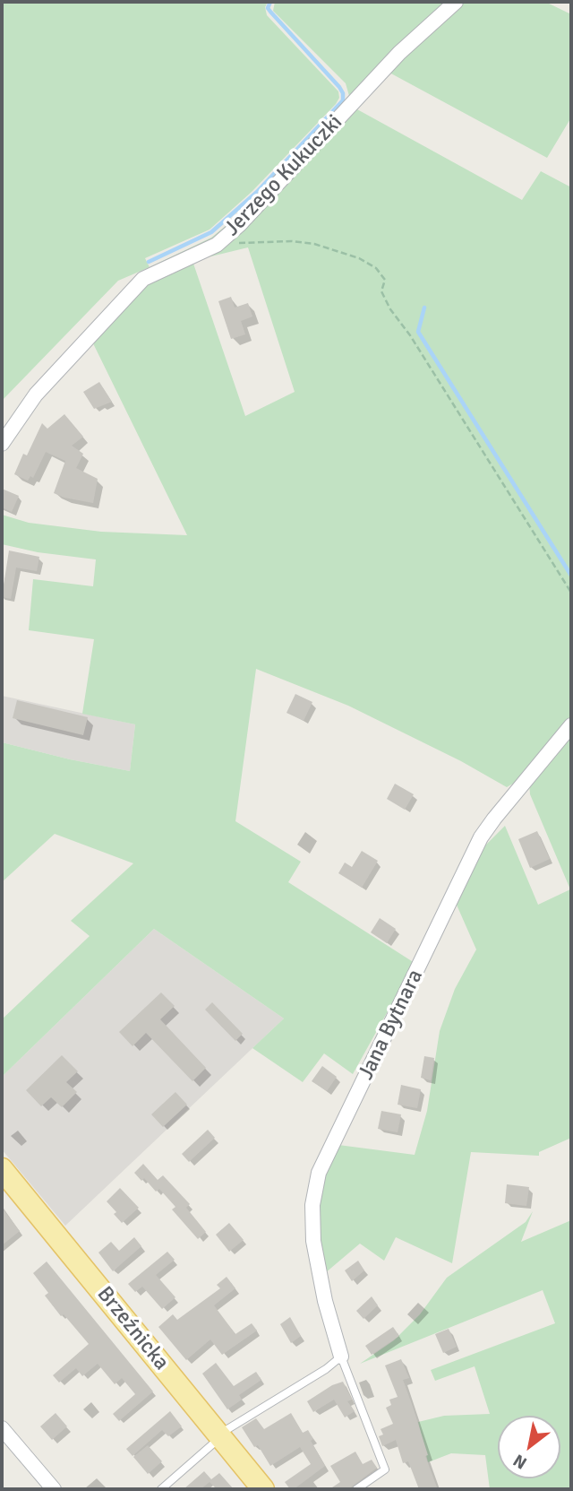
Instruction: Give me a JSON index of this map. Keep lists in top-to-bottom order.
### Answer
{
  "streets": {
    "main road": ["Brzeźnicka"],
    "street": ["Jerzego Kukuczki", "Jana Bytnara"]
  },
  "north": "bottom left"
}
